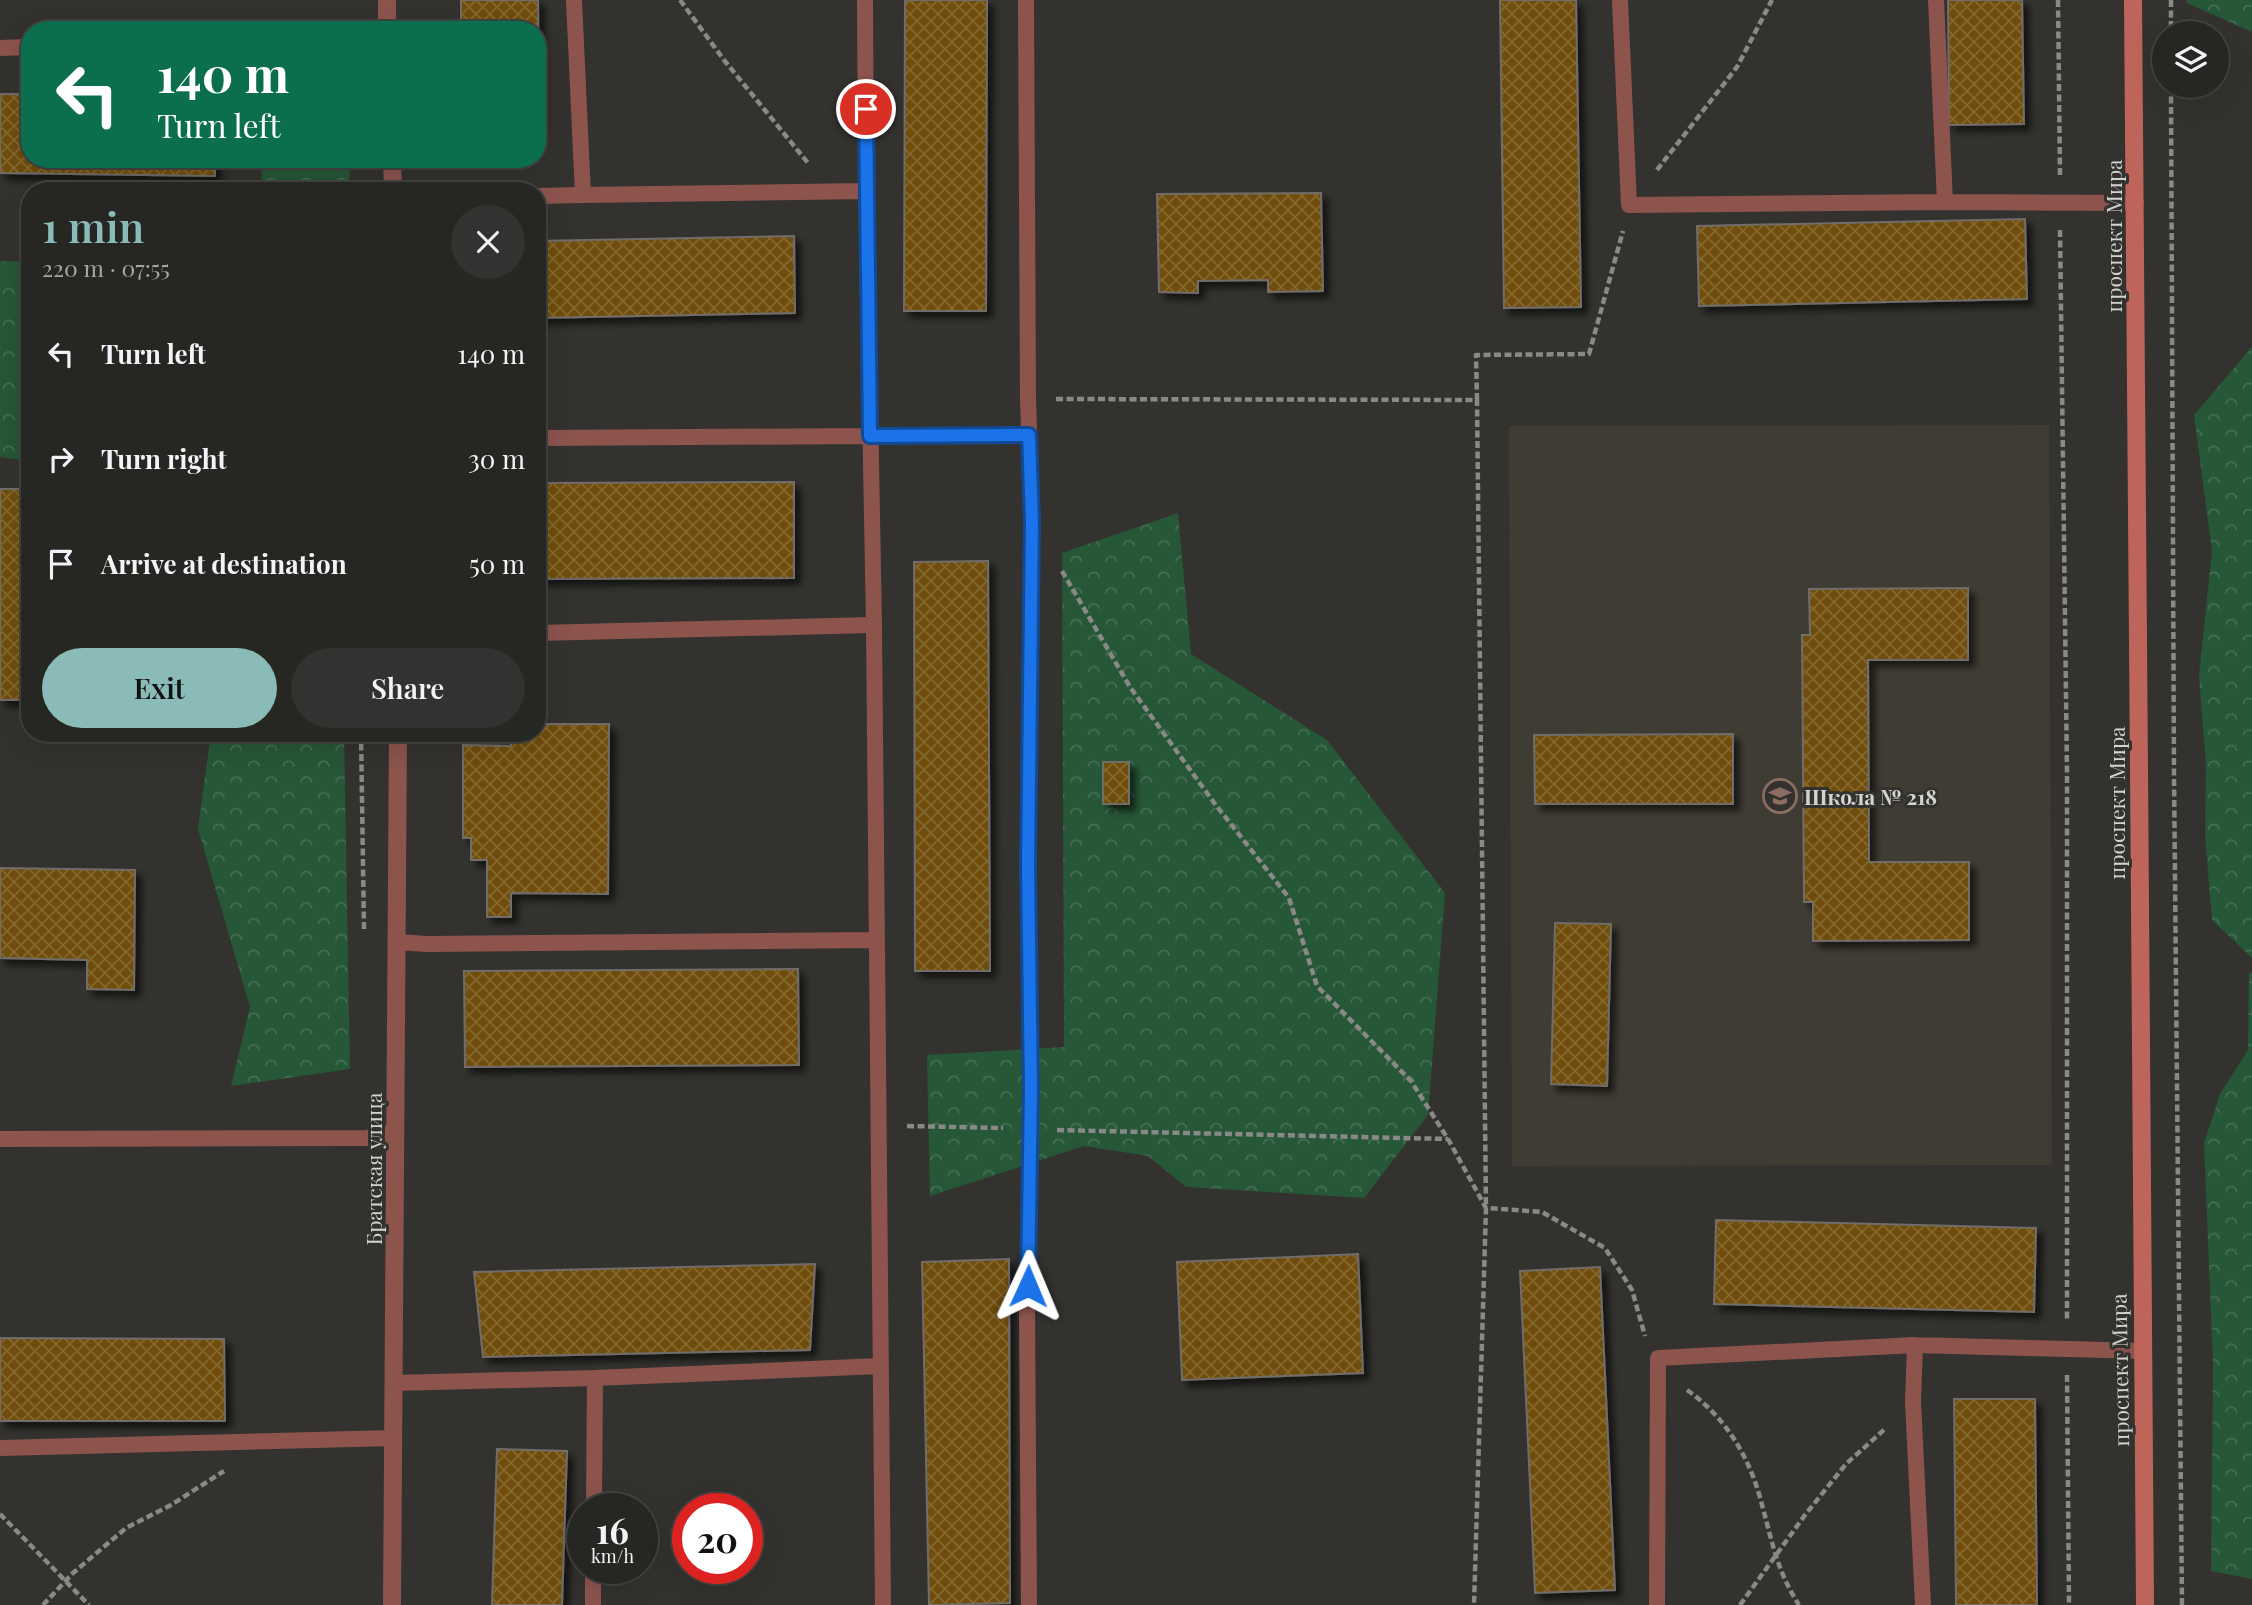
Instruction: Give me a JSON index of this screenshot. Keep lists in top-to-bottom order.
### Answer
{
  "streets": {
    "main road": ["проспект Мира"],
    "street": ["Братская улица"]
  },
  "places": {
    "school or university": ["Школа № 218"]
  },
  "page": {
    "turn": ["140 m", "Turn left"],
    "heading": ["1 min", "220 m · 07:55"],
    "list": [
      {
        "name": "Turn left",
        "value": "140 m"
      },
      {
        "name": "Turn right",
        "value": "30 m"
      },
      {
        "name": "Arrive at destination",
        "value": "50 m"
      }
    ],
    "buttons": ["Exit", "Share"],
    "speed": "16 km/h",
    "limit": "20"
  }
}
